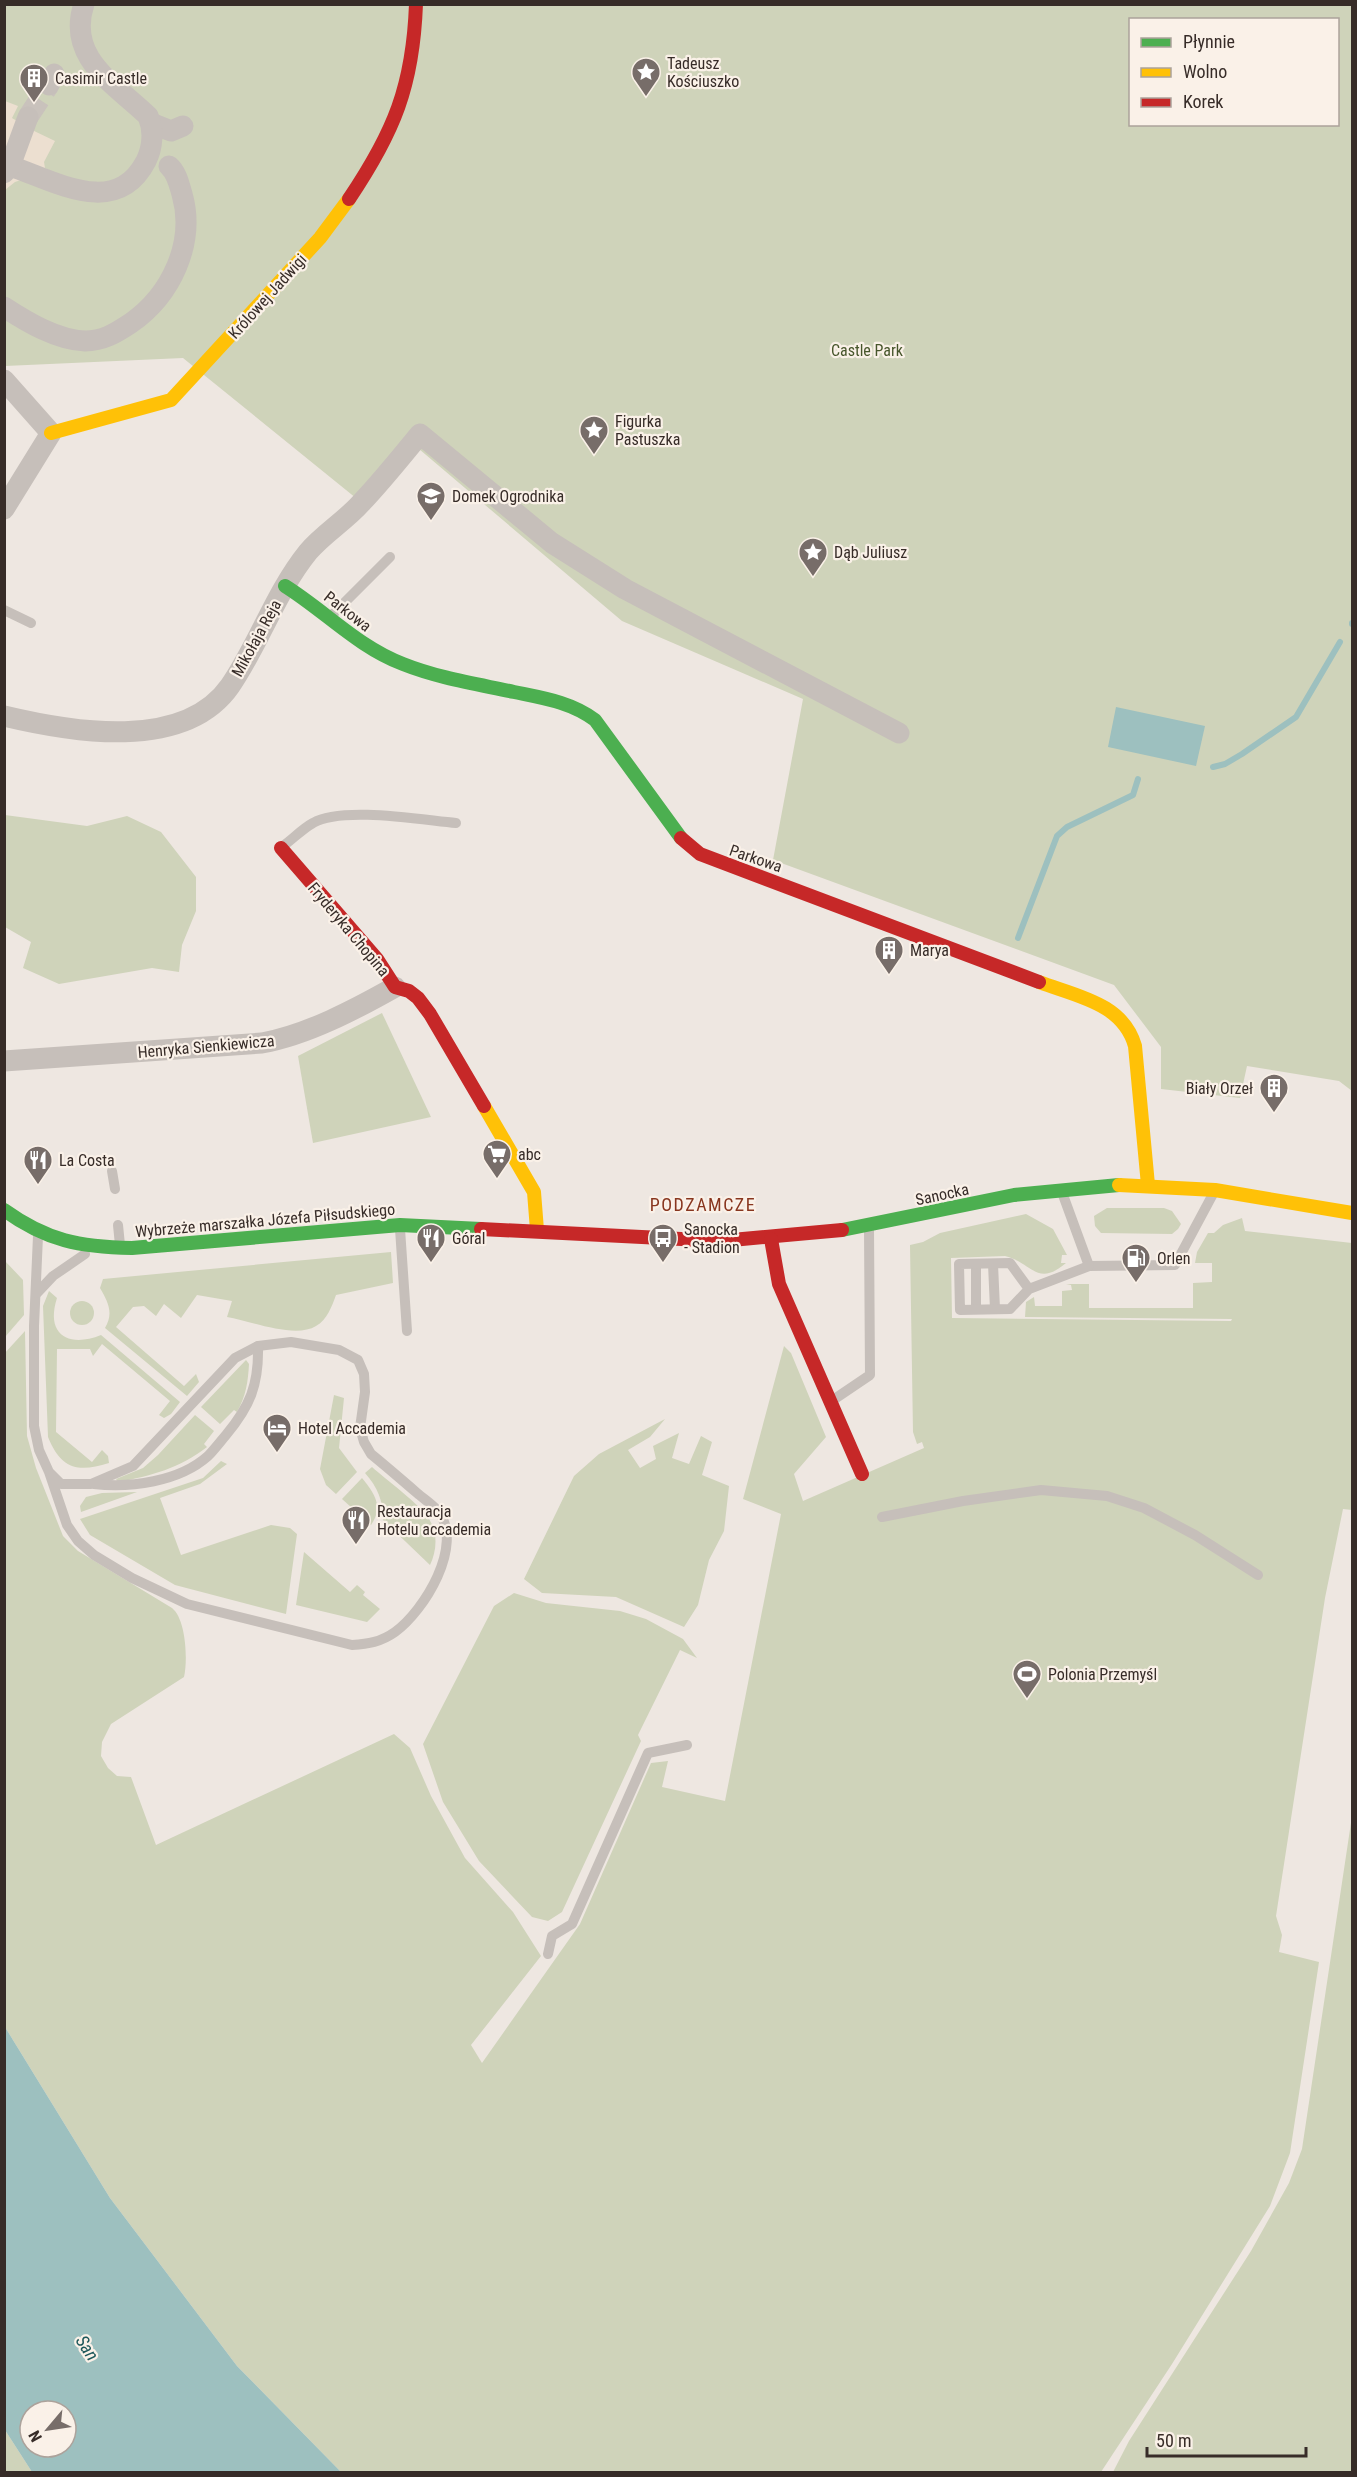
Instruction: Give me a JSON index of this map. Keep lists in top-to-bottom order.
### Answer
{
  "streets": {
    "street": [
      "Królowej Jadwigi",
      "Parkowa",
      "Mikołaja Reja",
      "Fryderyka Chopina",
      "Henryka Sienkiewicza",
      "Sanocka",
      "Wybrzeże marszałka Józefa Piłsudskiego"
    ]
  },
  "crossings": [
    ["Parkowa", "Mikołaja Reja"],
    ["Parkowa", "Sanocka"],
    ["Fryderyka Chopina", "Henryka Sienkiewicza"],
    ["Fryderyka Chopina", "Sanocka"],
    ["Fryderyka Chopina", "Wybrzeże marszałka Józefa Piłsudskiego"],
    ["Sanocka", "Wybrzeże marszałka Józefa Piłsudskiego"]
  ],
  "districts": ["PODZAMCZE"],
  "water": ["San"],
  "parks": ["Castle Park"],
  "places": {
    "place": ["Tadeusz Kościuszko", "Figurka Pastuszka", "Dąb Juliusz"],
    "building": ["Casimir Castle", "Marya", "Biały Orzeł"],
    "school or university": ["Domek Ogrodnika"],
    "supermarket": ["abc"],
    "restaurant": ["La Costa", "Góral", "Restauracja Hotelu accademia"],
    "bus stop": ["Sanocka - Stadion"],
    "fuel station": ["Orlen"],
    "hotel": ["Hotel Accademia"],
    "sports": ["Polonia Przemyśl"]
  },
  "legend": ["Płynnie", "Wolno", "Korek"],
  "scale_bar": "50 m",
  "north": "bottom left"
}
